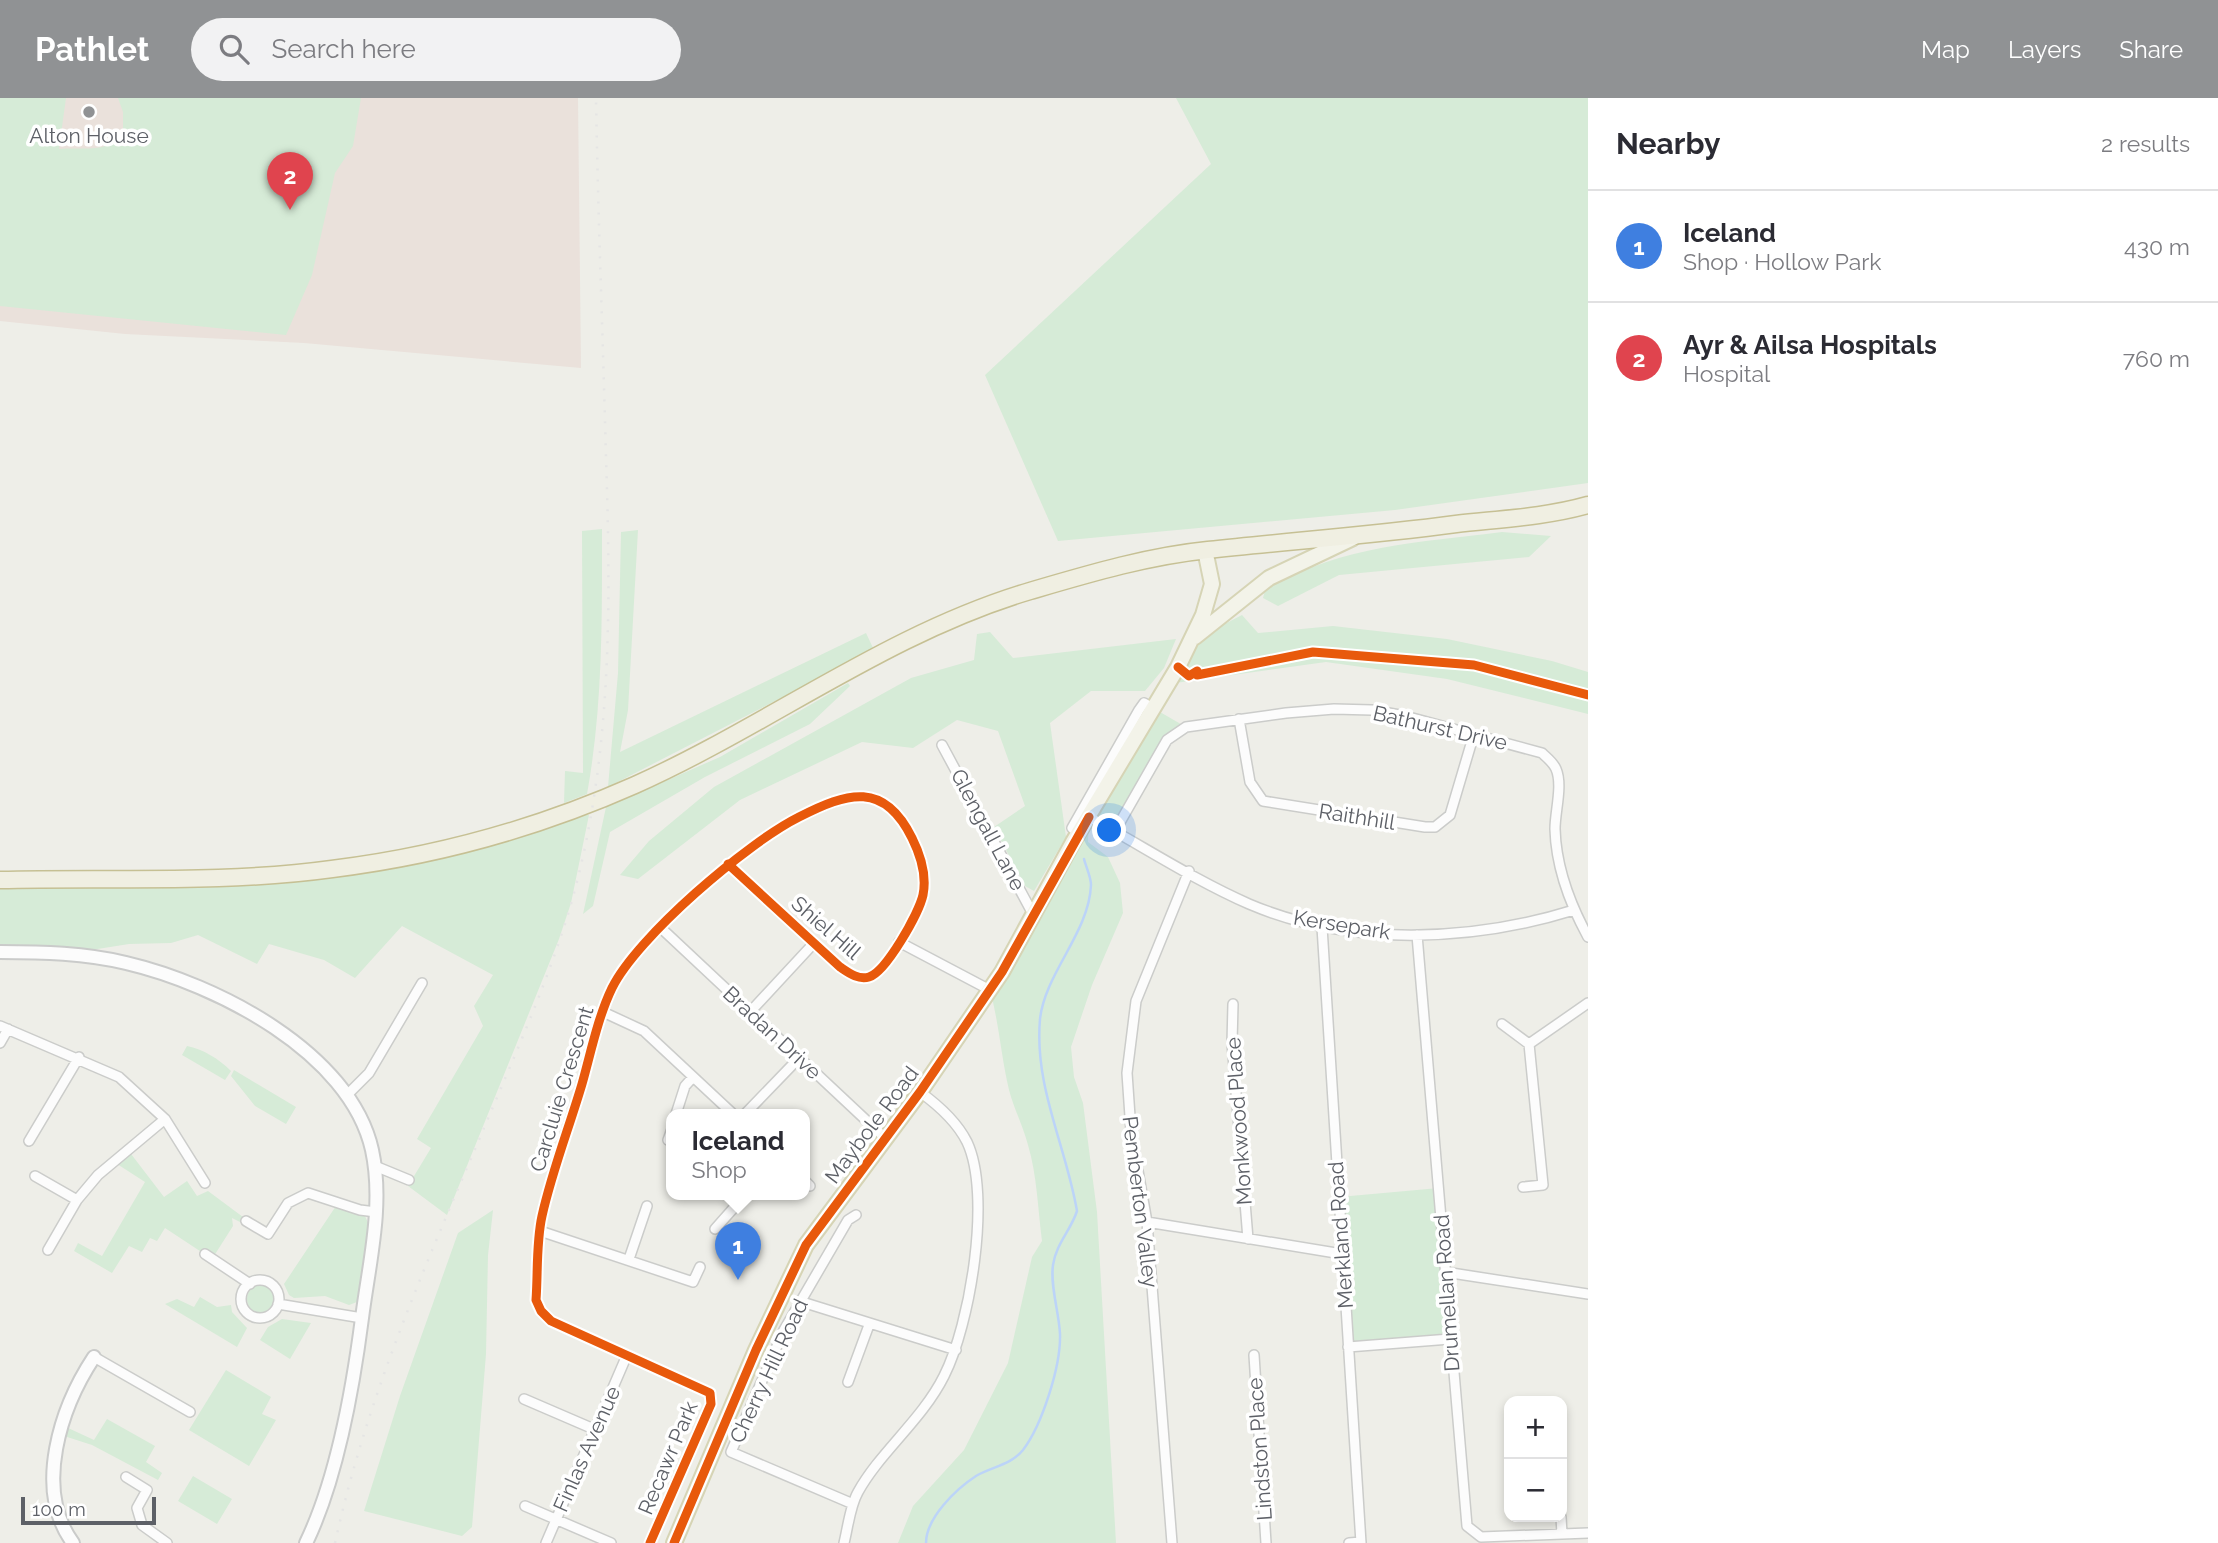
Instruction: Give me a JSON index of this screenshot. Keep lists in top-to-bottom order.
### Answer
{
  "streets": {
    "main road": ["Maybole Road"],
    "street": [
      "Bathurst Drive",
      "Raithhill",
      "Glengall Lane",
      "Kersepark",
      "Shiel Hill",
      "Bradan Drive",
      "Carcluie Crescent",
      "Monkwood Place",
      "Pemberton Valley",
      "Merkland Road",
      "Drumellan Road",
      "Cherry Hill Road",
      "Finlas Avenue",
      "Lindston Place",
      "Recawr Park"
    ]
  },
  "crossings": [
    ["Bathurst Drive", "Raithhill"],
    ["Bathurst Drive", "Kersepark"],
    ["Glengall Lane", "Maybole Road"],
    ["Kersepark", "Maybole Road"],
    ["Kersepark", "Pemberton Valley"],
    ["Kersepark", "Merkland Road"],
    ["Kersepark", "Drumellan Road"],
    ["Shiel Hill", "Carcluie Crescent"],
    ["Bradan Drive", "Carcluie Crescent"],
    ["Bradan Drive", "Maybole Road"],
    ["Carcluie Crescent", "Finlas Avenue"],
    ["Carcluie Crescent", "Recawr Park"],
    ["Finlas Avenue", "Recawr Park"]
  ],
  "places": ["Alton House"],
  "scale_bar": "100 m",
  "page": {
    "header": "Pathlet",
    "search": "Search here",
    "nav": ["Map", "Layers", "Share"],
    "heading": ["Nearby", "2 results"],
    "pins": ["2", "1"],
    "list": [
      {
        "mark": "1",
        "name": "Iceland",
        "note": "Shop · Hollow Park",
        "value": "430 m"
      },
      {
        "mark": "2",
        "name": "Ayr & Ailsa Hospitals",
        "note": "Hospital",
        "value": "760 m"
      }
    ],
    "popup": ["Iceland", "Shop"],
    "map_buttons": ["+", "−"],
    "scale": "100 m"
  }
}
